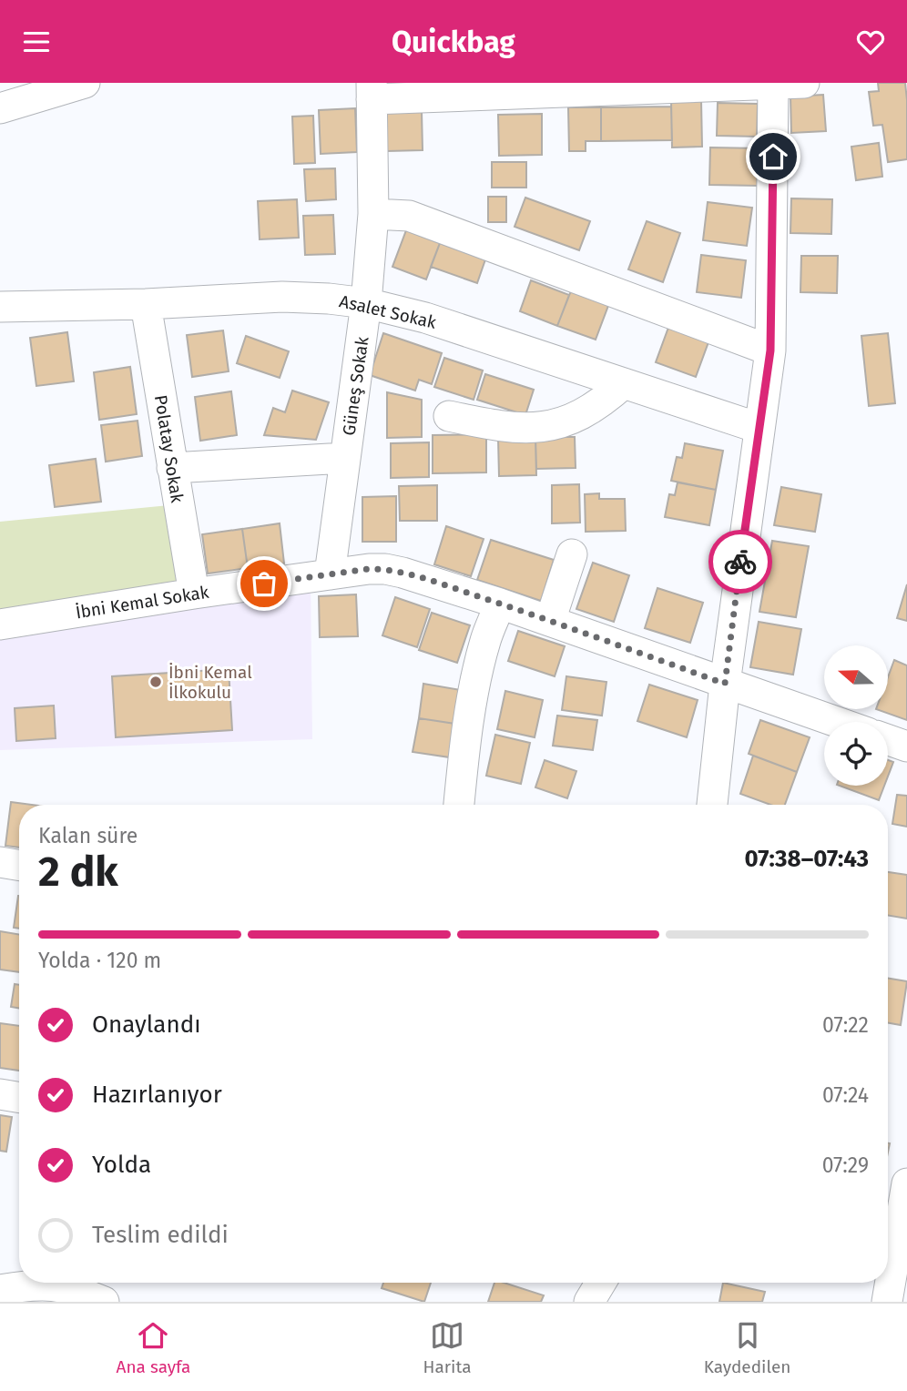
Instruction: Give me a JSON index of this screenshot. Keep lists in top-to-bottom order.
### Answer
{
  "streets": {
    "street": [
      "Asalet Sokak",
      "Güneş Sokak",
      "Polatay Sokak",
      "İbni Kemal Sokak"
    ]
  },
  "crossings": [
    ["Asalet Sokak", "Güneş Sokak"],
    ["Asalet Sokak", "Polatay Sokak"],
    ["Güneş Sokak", "İbni Kemal Sokak"],
    ["Polatay Sokak", "İbni Kemal Sokak"]
  ],
  "places": ["İbni Kemal İlkokulu"],
  "north": "left",
  "page": {
    "header": "Quickbag",
    "heading": ["2 dk", "Kalan süre", "07:38–07:43"],
    "bar": "Yolda · 120 m",
    "list": [
      ["Onaylandı", "07:22"],
      ["Hazırlanıyor", "07:24"],
      ["Yolda", "07:29"],
      "Teslim edildi"
    ],
    "tabs": ["Ana sayfa", "Harita", "Kaydedilen"]
  }
}
